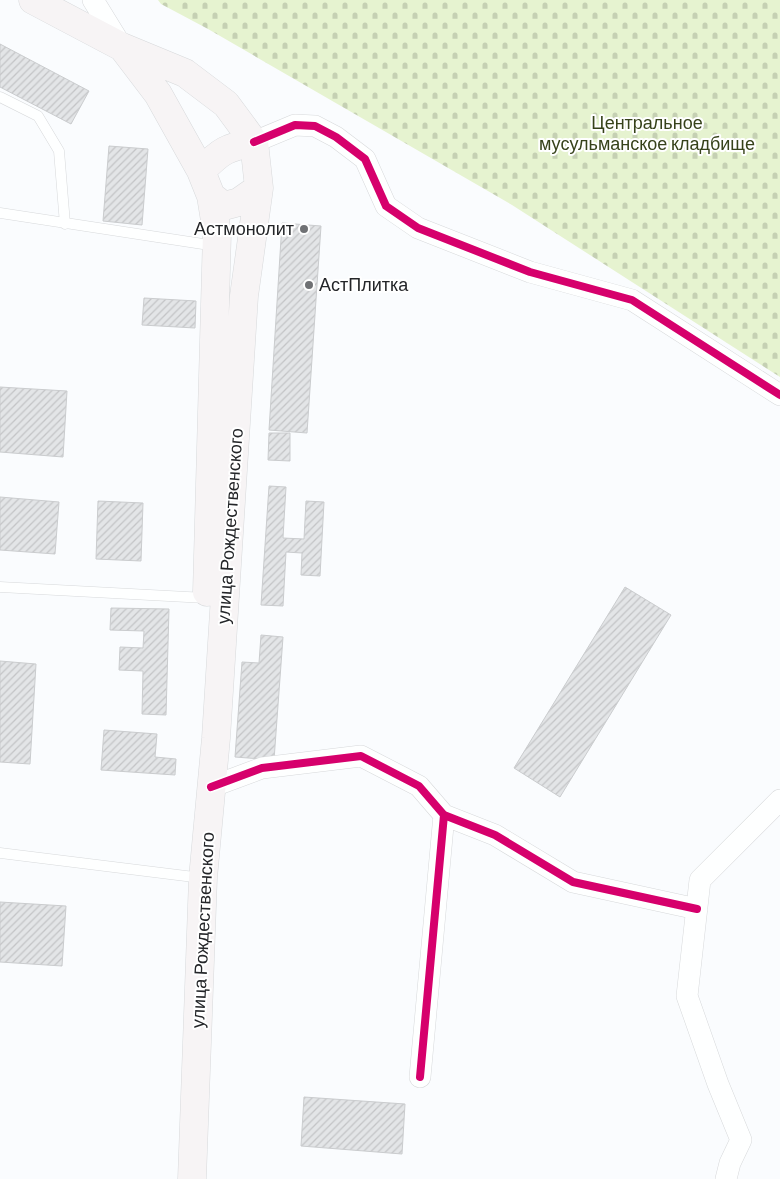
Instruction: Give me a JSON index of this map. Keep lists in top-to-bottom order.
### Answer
{
  "streets": {
    "main road": ["улица Рождественского"]
  },
  "parks": ["Центральное мусульманское кладбище"],
  "places": ["Астмонолит", "АстПлитка"]
}
